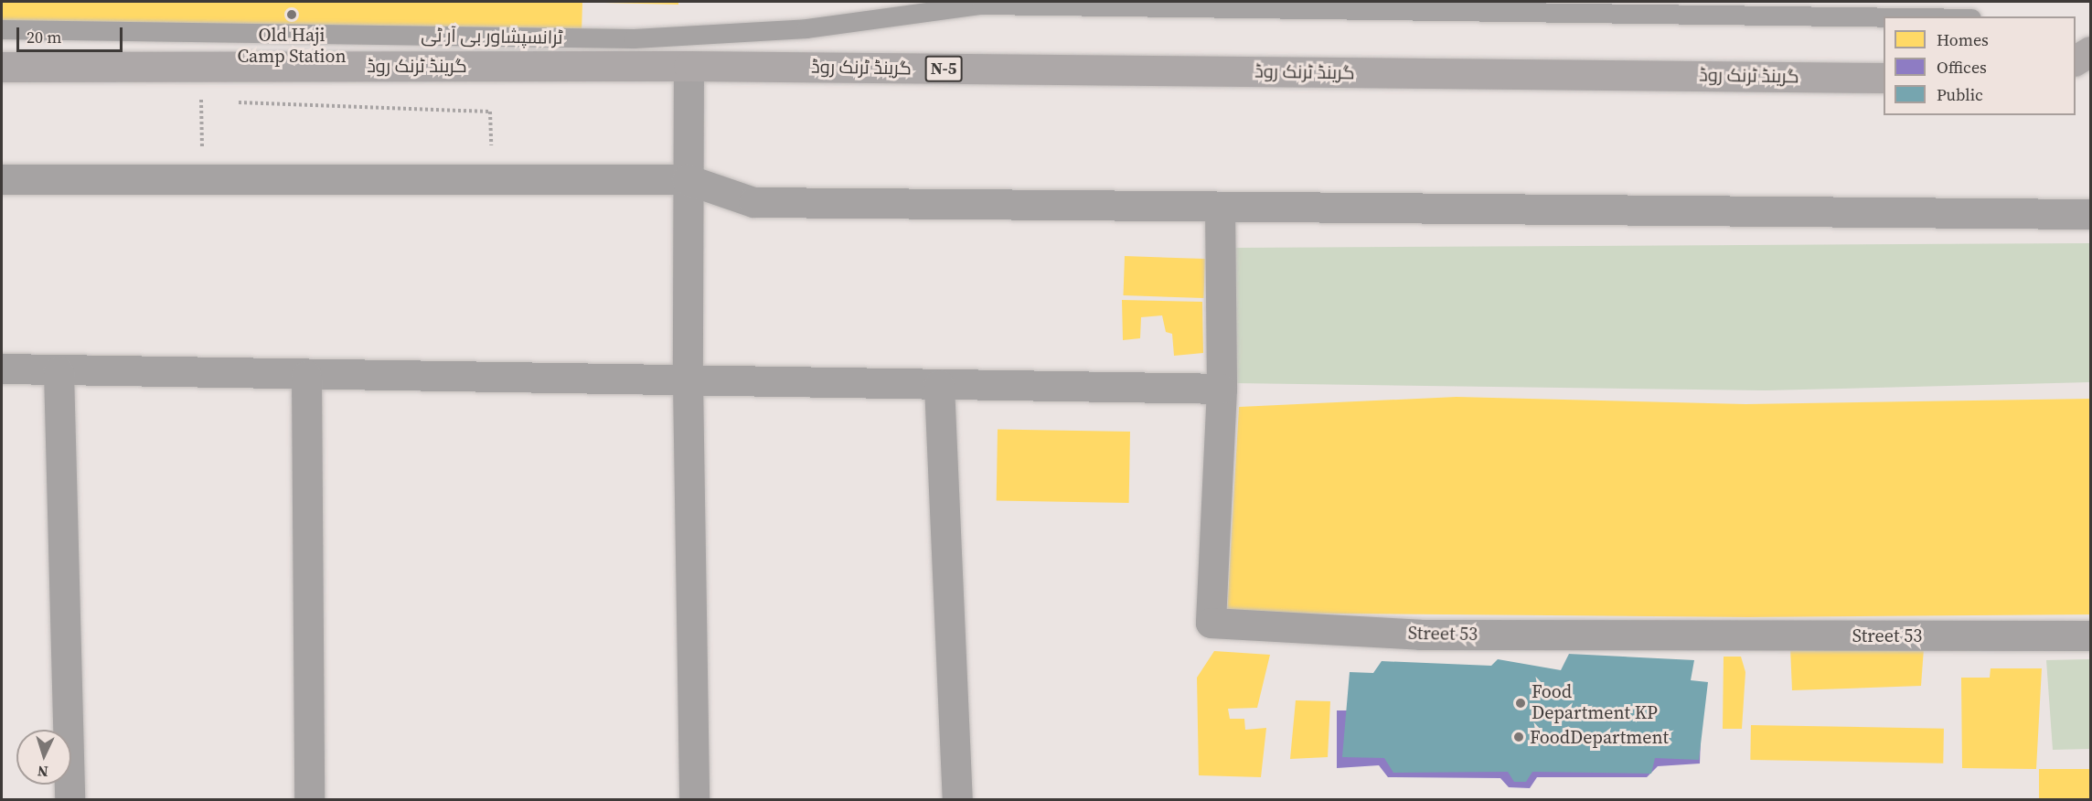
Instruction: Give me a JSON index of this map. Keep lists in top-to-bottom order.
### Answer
{
  "streets": {
    "highway": ["گرینڈ ٹرنک روڈ", "N-5"],
    "street": ["Street 53"],
    "lane": ["ٹرانسپشاور بی آر ٹی"]
  },
  "places": ["Old Haji Camp Station", "Food Department KP", "FoodDepartment"],
  "legend": ["Homes", "Offices", "Public"],
  "scale_bar": "20 m",
  "north": "bottom"
}
